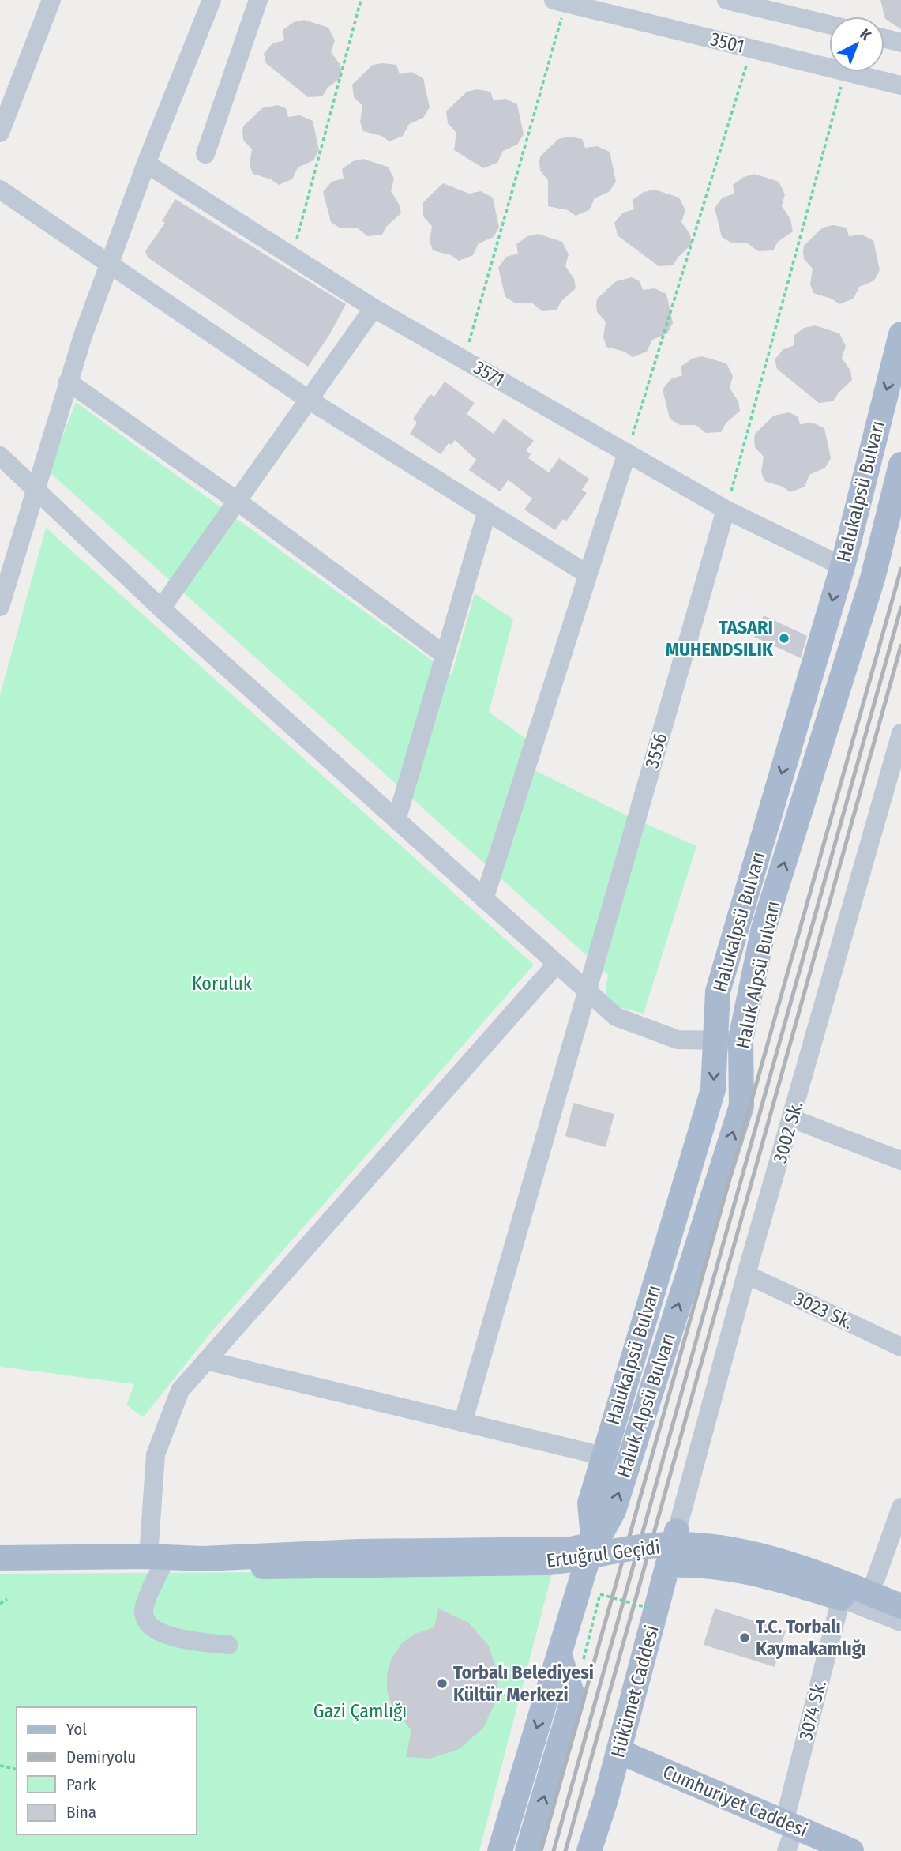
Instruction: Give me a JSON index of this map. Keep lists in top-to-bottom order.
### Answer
{
  "streets": {
    "main road": [
      "Halukalpsü Bulvarı",
      "Haluk Alpsü Bulvarı",
      "Ertuğrul Geçidi",
      "Hükümet Caddesi",
      "Cumhuriyet Caddesi"
    ],
    "street": [
      "3501",
      "3571",
      "3556",
      "3002 Sk.",
      "3023 Sk.",
      "3074 Sk."
    ]
  },
  "crossings": [
    ["3571", "Halukalpsü Bulvarı"],
    ["3571", "3556"],
    ["Halukalpsü Bulvarı", "Haluk Alpsü Bulvarı"],
    ["3002 Sk.", "3023 Sk."],
    ["3002 Sk.", "Hükümet Caddesi"],
    ["Hükümet Caddesi", "Cumhuriyet Caddesi"],
    ["3074 Sk.", "Cumhuriyet Caddesi"]
  ],
  "one_way": ["Halukalpsü Bulvarı", "Haluk Alpsü Bulvarı"],
  "parks": ["Koruluk", "Gazi Çamlığı"],
  "places": ["TASARI MUHENDSILIK", "T.C. Torbalı Kaymakamlığı", "Torbalı Belediyesi Kültür Merkezi"],
  "legend": [
    "Yol",
    "Demiryolu",
    "Park",
    "Bina"
  ],
  "north": "top right"
}
